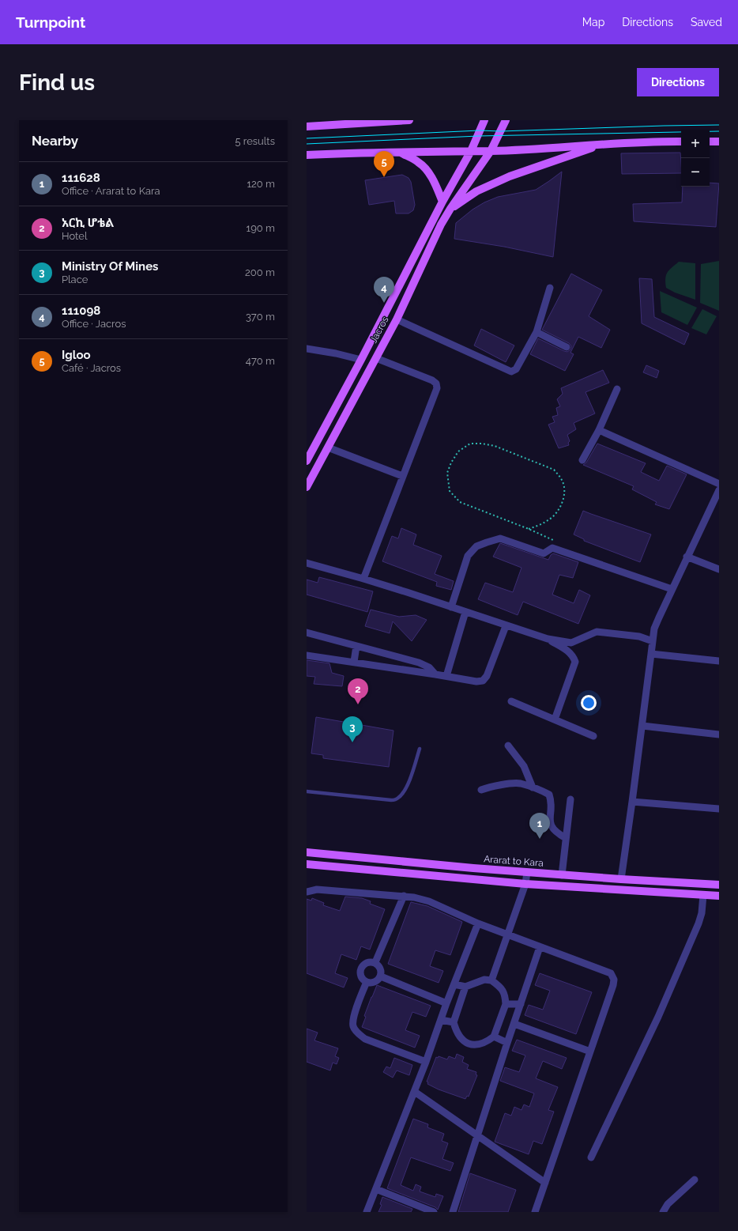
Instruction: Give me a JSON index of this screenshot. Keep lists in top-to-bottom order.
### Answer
{
  "streets": {
    "main road": ["Jacros", "Ararat to Kara"]
  },
  "page": {
    "header": "Turnpoint",
    "nav": ["Map", "Directions", "Saved"],
    "buttons": "Directions",
    "title": "Find us",
    "heading": ["Nearby", "5 results"],
    "map_buttons": ["+", "−"],
    "pins": [
      "5",
      "4",
      "2",
      "3",
      "1"
    ],
    "list": [
      {
        "mark": "1",
        "name": "111628",
        "note": "Office · Ararat to Kara",
        "value": "120 m"
      },
      {
        "mark": "2",
        "name": "አርኪ ሆቴል",
        "note": "Hotel",
        "value": "190 m"
      },
      {
        "mark": "3",
        "name": "Ministry Of Mines",
        "note": "Place",
        "value": "200 m"
      },
      {
        "mark": "4",
        "name": "111098",
        "note": "Office · Jacros",
        "value": "370 m"
      },
      {
        "mark": "5",
        "name": "Igloo",
        "note": "Café · Jacros",
        "value": "470 m"
      }
    ]
  }
}
